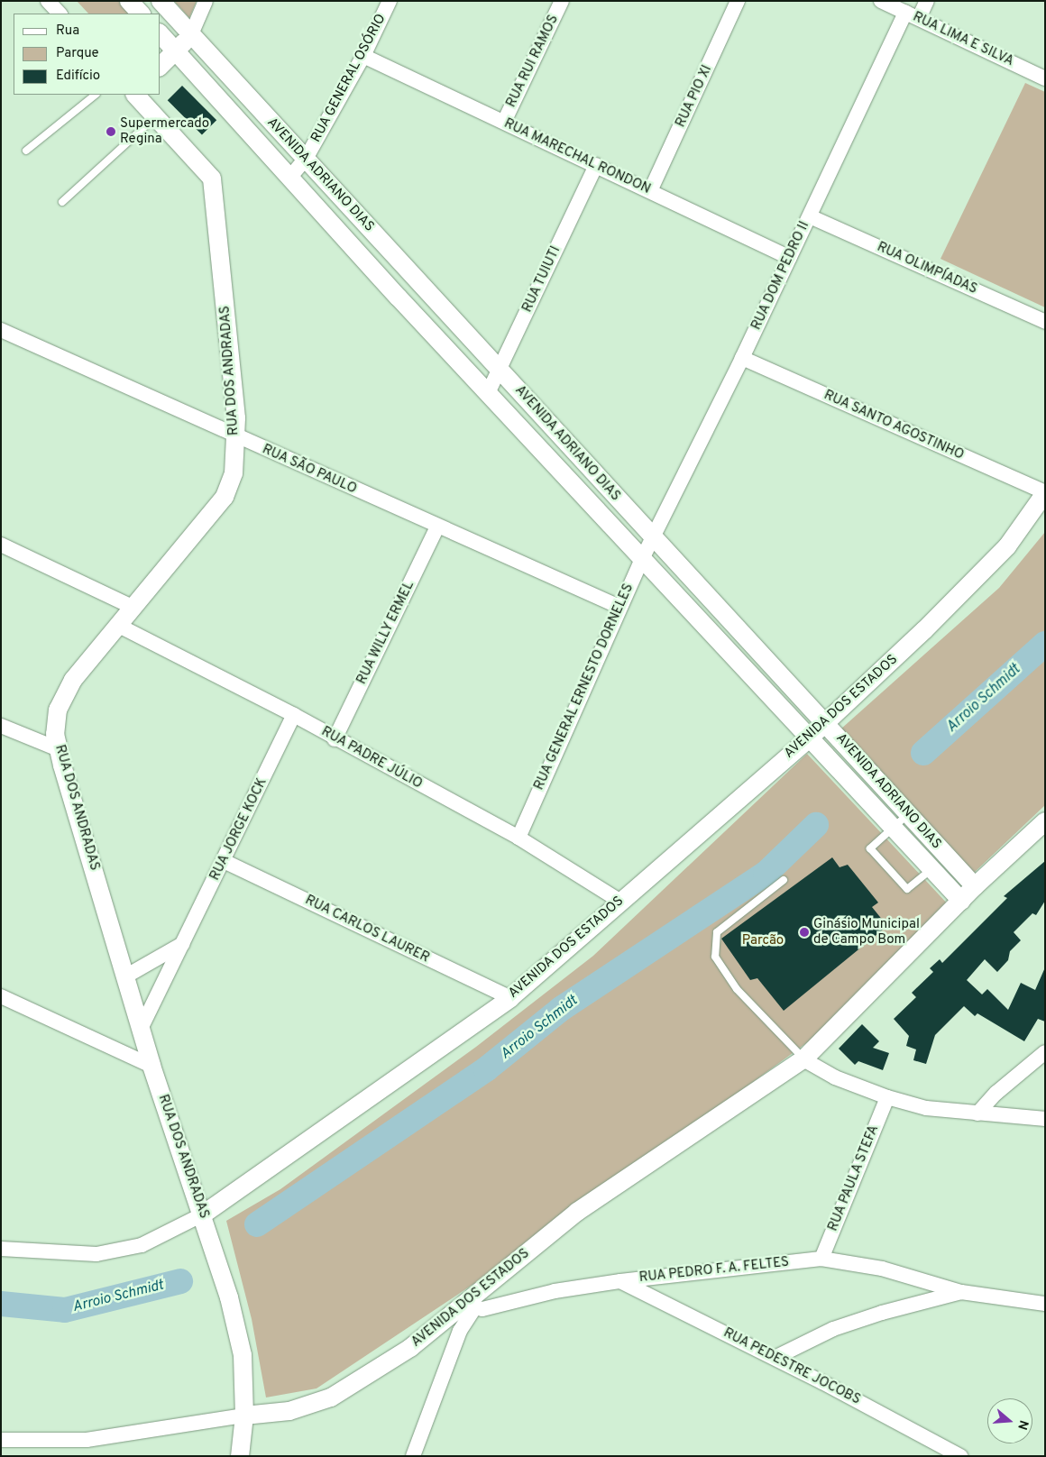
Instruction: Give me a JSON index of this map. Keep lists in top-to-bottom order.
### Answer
{
  "streets": {
    "street": [
      "RUA LIMA E SILVA",
      "RUA RUI RAMOS",
      "RUA GENERAL OSÓRIO",
      "RUA PIO XI",
      "RUA MARECHAL RONDON",
      "AVENIDA ADRIANO DIAS",
      "RUA OLIMPÍADAS",
      "RUA DOM PEDRO II",
      "RUA TUIUTI",
      "RUA DOS ANDRADAS",
      "RUA SANTO AGOSTINHO",
      "RUA SÃO PAULO",
      "RUA WILLY ERMEL",
      "RUA GENERAL ERNESTO DORNELES",
      "AVENIDA DOS ESTADOS",
      "RUA PADRE JÚLIO",
      "RUA JORGE KOCK",
      "RUA CARLOS LAURER",
      "RUA PAULA STEFA",
      "RUA PEDRO F. A. FELTES",
      "RUA PEDESTRE JOCOBS"
    ]
  },
  "crossings": [
    ["RUA LIMA E SILVA", "RUA DOM PEDRO II"],
    ["RUA RUI RAMOS", "RUA MARECHAL RONDON"],
    ["RUA GENERAL OSÓRIO", "RUA MARECHAL RONDON"],
    ["RUA GENERAL OSÓRIO", "AVENIDA ADRIANO DIAS"],
    ["RUA PIO XI", "RUA MARECHAL RONDON"],
    ["RUA MARECHAL RONDON", "RUA DOM PEDRO II"],
    ["RUA MARECHAL RONDON", "RUA TUIUTI"],
    ["AVENIDA ADRIANO DIAS", "RUA DOM PEDRO II"],
    ["AVENIDA ADRIANO DIAS", "RUA TUIUTI"],
    ["AVENIDA ADRIANO DIAS", "RUA GENERAL ERNESTO DORNELES"],
    ["AVENIDA ADRIANO DIAS", "AVENIDA DOS ESTADOS"],
    ["RUA OLIMPÍADAS", "RUA DOM PEDRO II"],
    ["RUA DOM PEDRO II", "RUA SANTO AGOSTINHO"],
    ["RUA DOM PEDRO II", "RUA GENERAL ERNESTO DORNELES"],
    ["RUA DOS ANDRADAS", "RUA SÃO PAULO"],
    ["RUA DOS ANDRADAS", "AVENIDA DOS ESTADOS"],
    ["RUA DOS ANDRADAS", "RUA PADRE JÚLIO"],
    ["RUA DOS ANDRADAS", "RUA JORGE KOCK"],
    ["RUA SANTO AGOSTINHO", "AVENIDA DOS ESTADOS"],
    ["RUA SÃO PAULO", "RUA WILLY ERMEL"],
    ["RUA SÃO PAULO", "RUA GENERAL ERNESTO DORNELES"],
    ["RUA WILLY ERMEL", "RUA PADRE JÚLIO"],
    ["RUA GENERAL ERNESTO DORNELES", "RUA PADRE JÚLIO"],
    ["AVENIDA DOS ESTADOS", "RUA PADRE JÚLIO"],
    ["AVENIDA DOS ESTADOS", "RUA CARLOS LAURER"],
    ["AVENIDA DOS ESTADOS", "RUA PEDRO F. A. FELTES"],
    ["RUA PADRE JÚLIO", "RUA JORGE KOCK"],
    ["RUA JORGE KOCK", "RUA CARLOS LAURER"],
    ["RUA PAULA STEFA", "RUA PEDRO F. A. FELTES"],
    ["RUA PEDRO F. A. FELTES", "RUA PEDESTRE JOCOBS"]
  ],
  "water": ["Arroio Schmidt"],
  "parks": ["Parcão"],
  "places": ["Supermercado Regina", "Ginásio Municipal de Campo Bom"],
  "legend": ["Rua", "Parque", "Edifício"],
  "north": "right"
}
